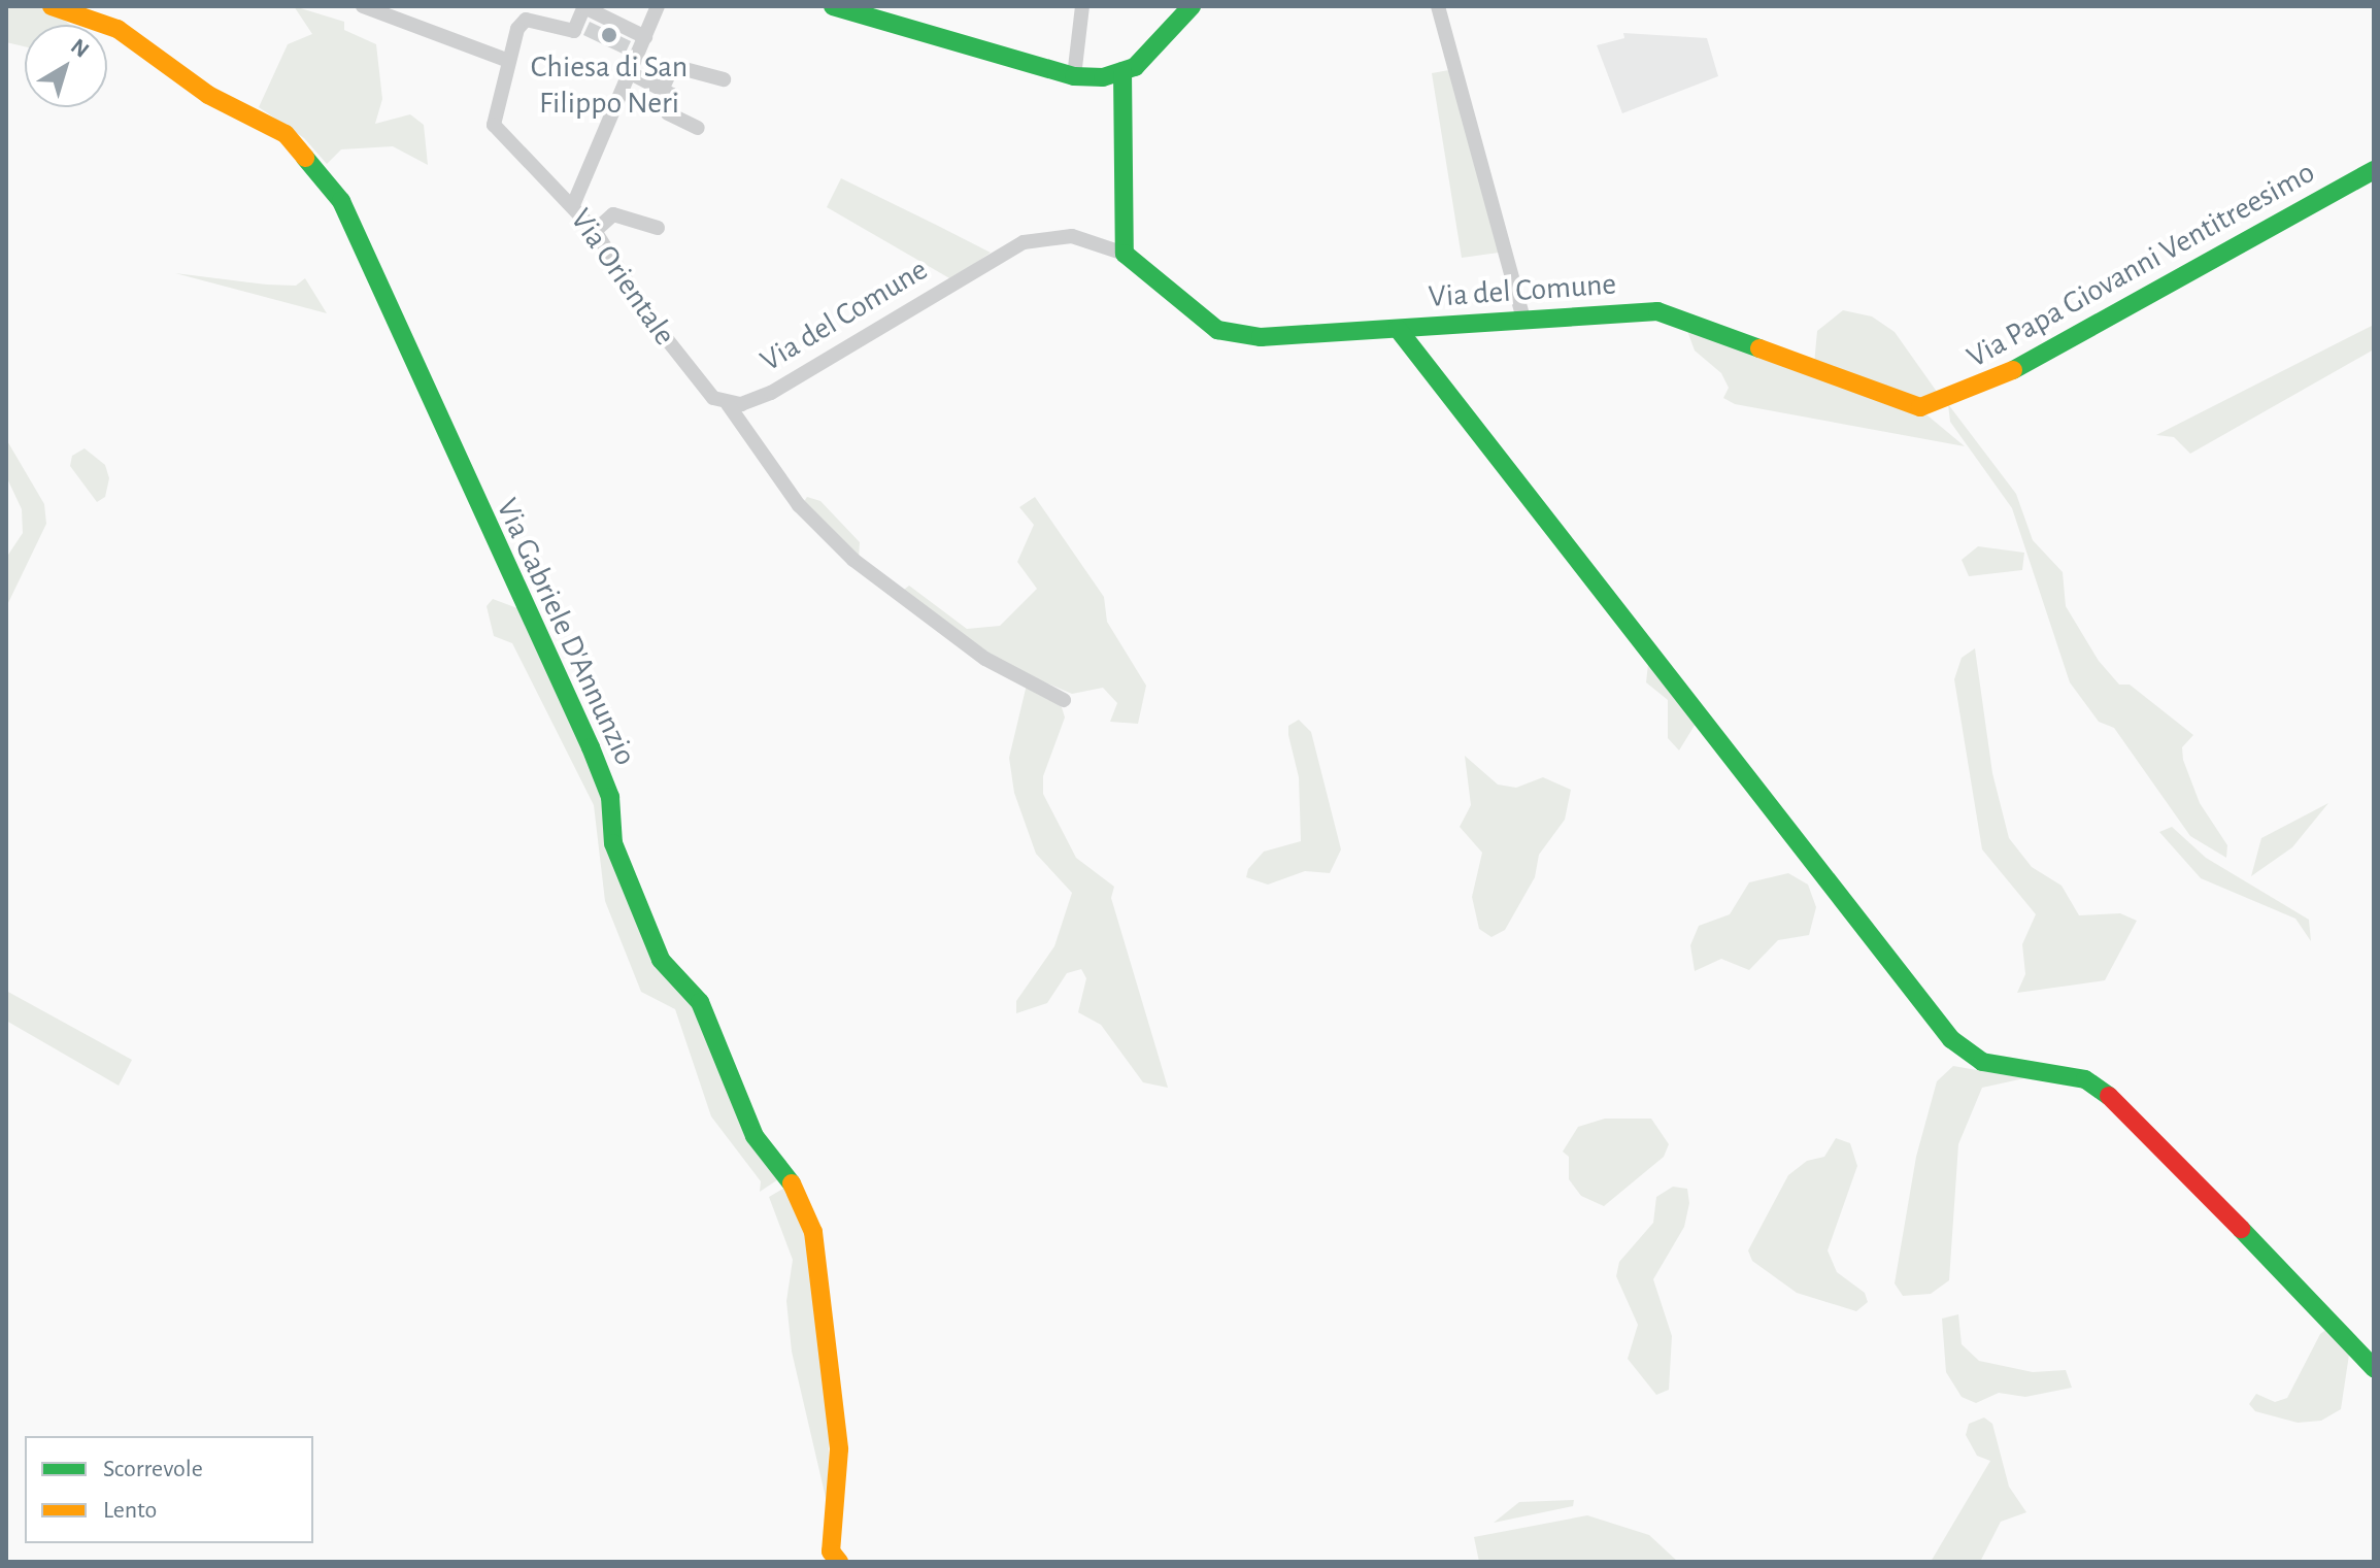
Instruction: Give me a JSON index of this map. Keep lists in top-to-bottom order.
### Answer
{
  "streets": {
    "street": [
      "Via Papa Giovanni Ventitreesimo",
      "Via Orientale",
      "Via del Comune",
      "Via Gabriele D'Annunzio"
    ]
  },
  "crossings": [
    ["Via Papa Giovanni Ventitreesimo", "Via del Comune"],
    ["Via Orientale", "Via del Comune"]
  ],
  "places": ["Chiesa di San Filippo Neri"],
  "legend": ["Scorrevole", "Lento"],
  "north": "top right"
}
